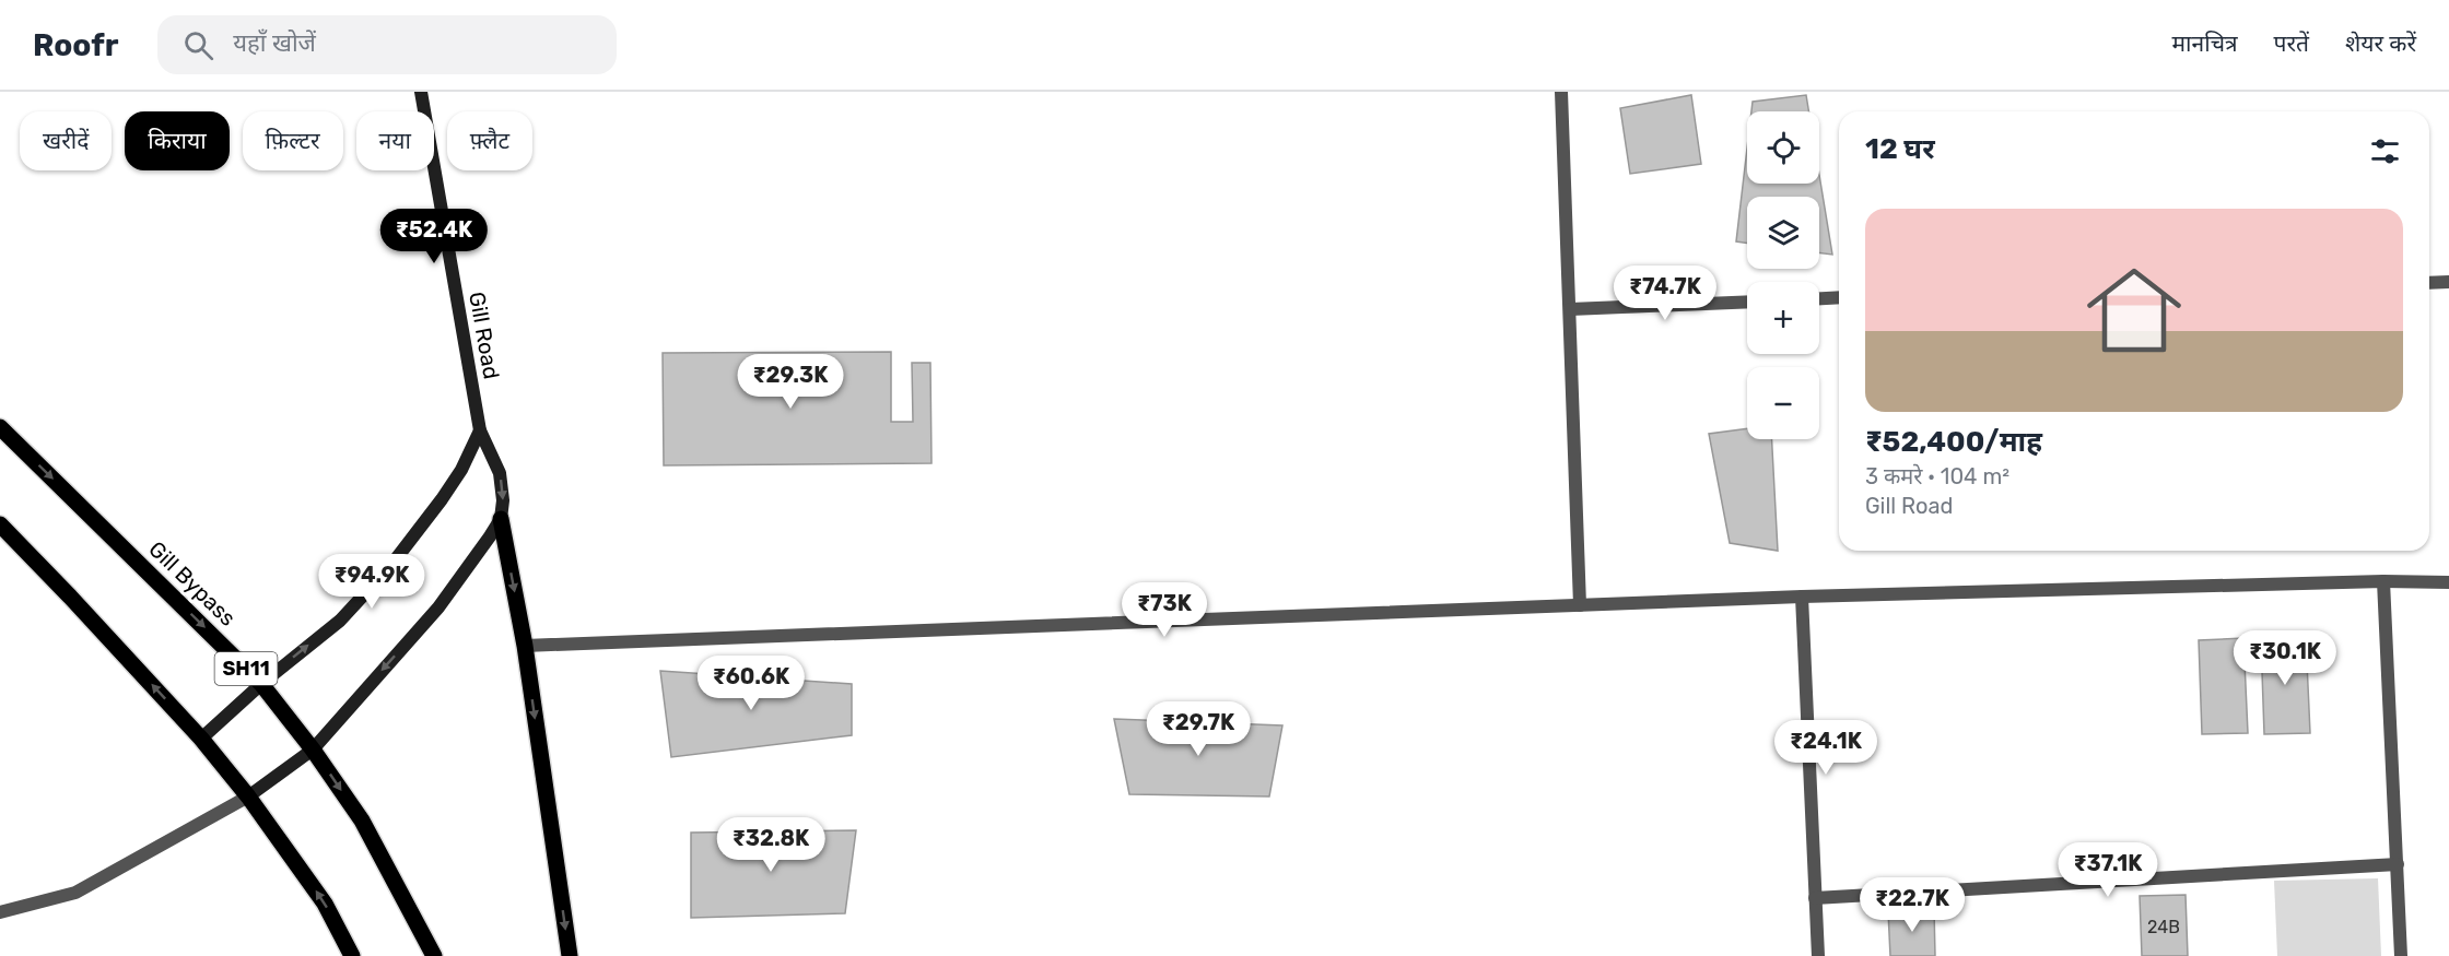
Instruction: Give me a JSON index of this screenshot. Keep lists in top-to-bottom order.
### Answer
{
  "streets": {
    "main road": ["Gill Bypass", "SH11"],
    "street": ["Gill Road"]
  },
  "house_numbers": ["24B"],
  "page": {
    "header": "Roofr",
    "search": "यहाँ खोजें",
    "nav": ["मानचित्र", "परतें", "शेयर करें"],
    "map_buttons": ["+", "−"],
    "chip": [
      "खरीदें",
      "किराया",
      "फ़िल्टर",
      "नया",
      "फ़्लैट"
    ],
    "heading": "12 घर",
    "list": [
      {
        "name": "₹52,400/माह",
        "note": "3 कमरे · 104 m² · Gill Road"
      }
    ],
    "price": [
      "₹52.4K",
      "₹74.7K",
      "₹29.3K",
      "₹94.9K",
      "₹73K",
      "₹30.1K",
      "₹60.6K",
      "₹29.7K",
      "₹24.1K",
      "₹32.8K",
      "₹37.1K",
      "₹22.7K"
    ]
  }
}
